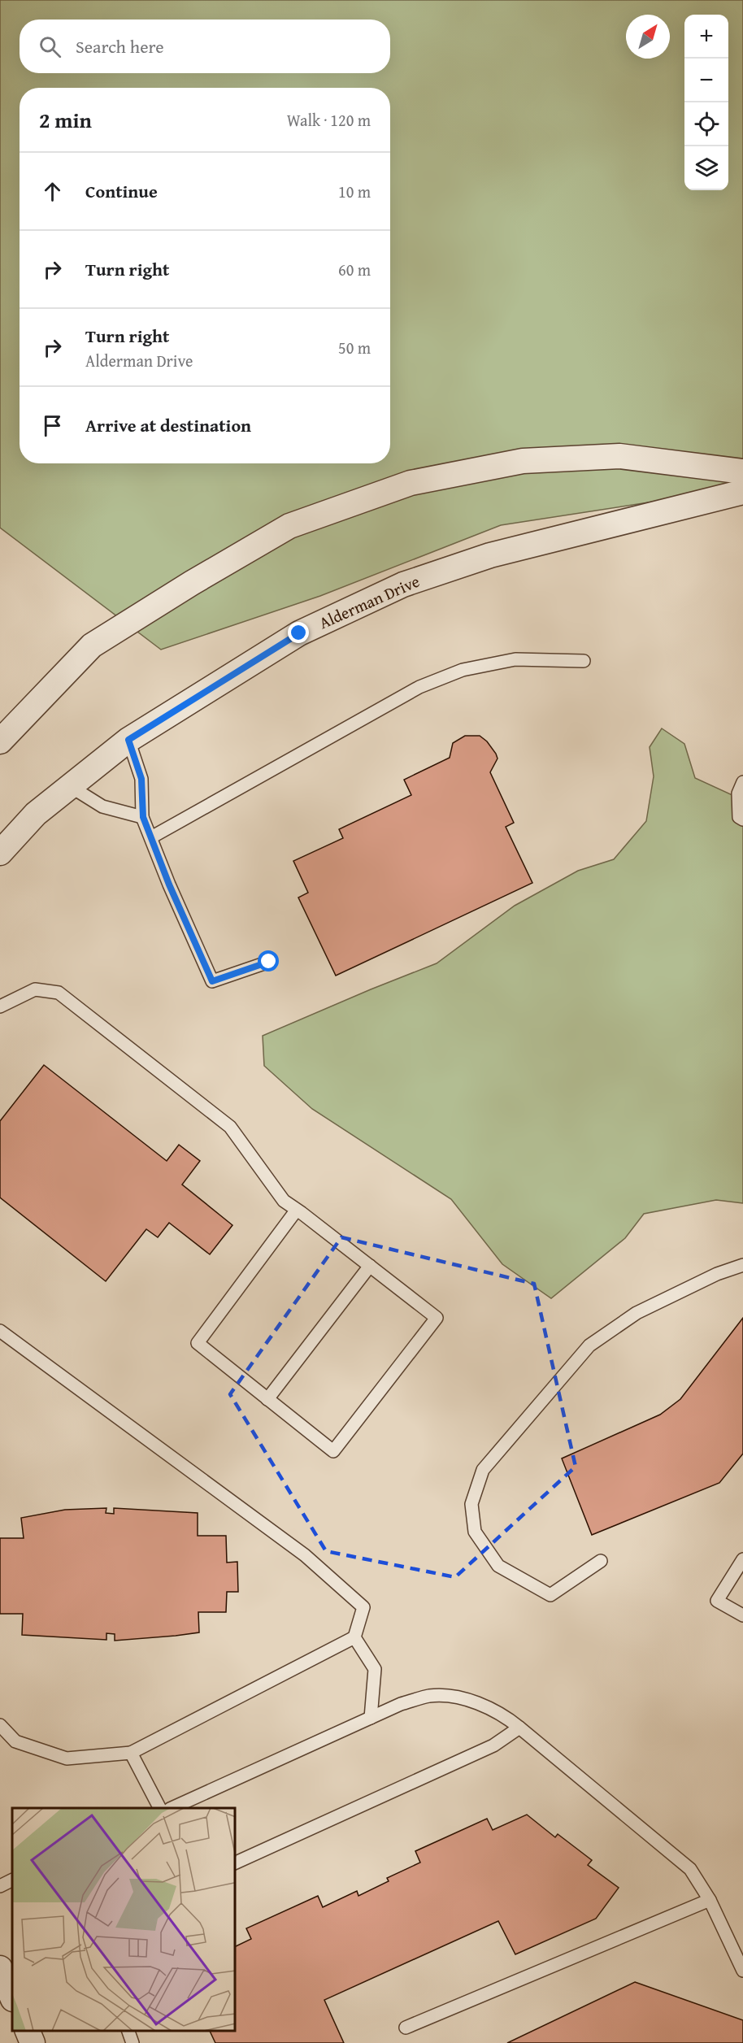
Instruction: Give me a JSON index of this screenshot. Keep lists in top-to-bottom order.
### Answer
{
  "streets": {
    "street": ["Alderman Drive"]
  },
  "north": "top right",
  "page": {
    "map_buttons": ["+", "−"],
    "search": "Search here",
    "heading": ["2 min", "Walk · 120 m"],
    "list": [
      ["Continue", "10 m"],
      ["Turn right", "60 m"],
      ["Turn right", "Alderman Drive", "50 m"],
      "Arrive at destination"
    ]
  }
}
